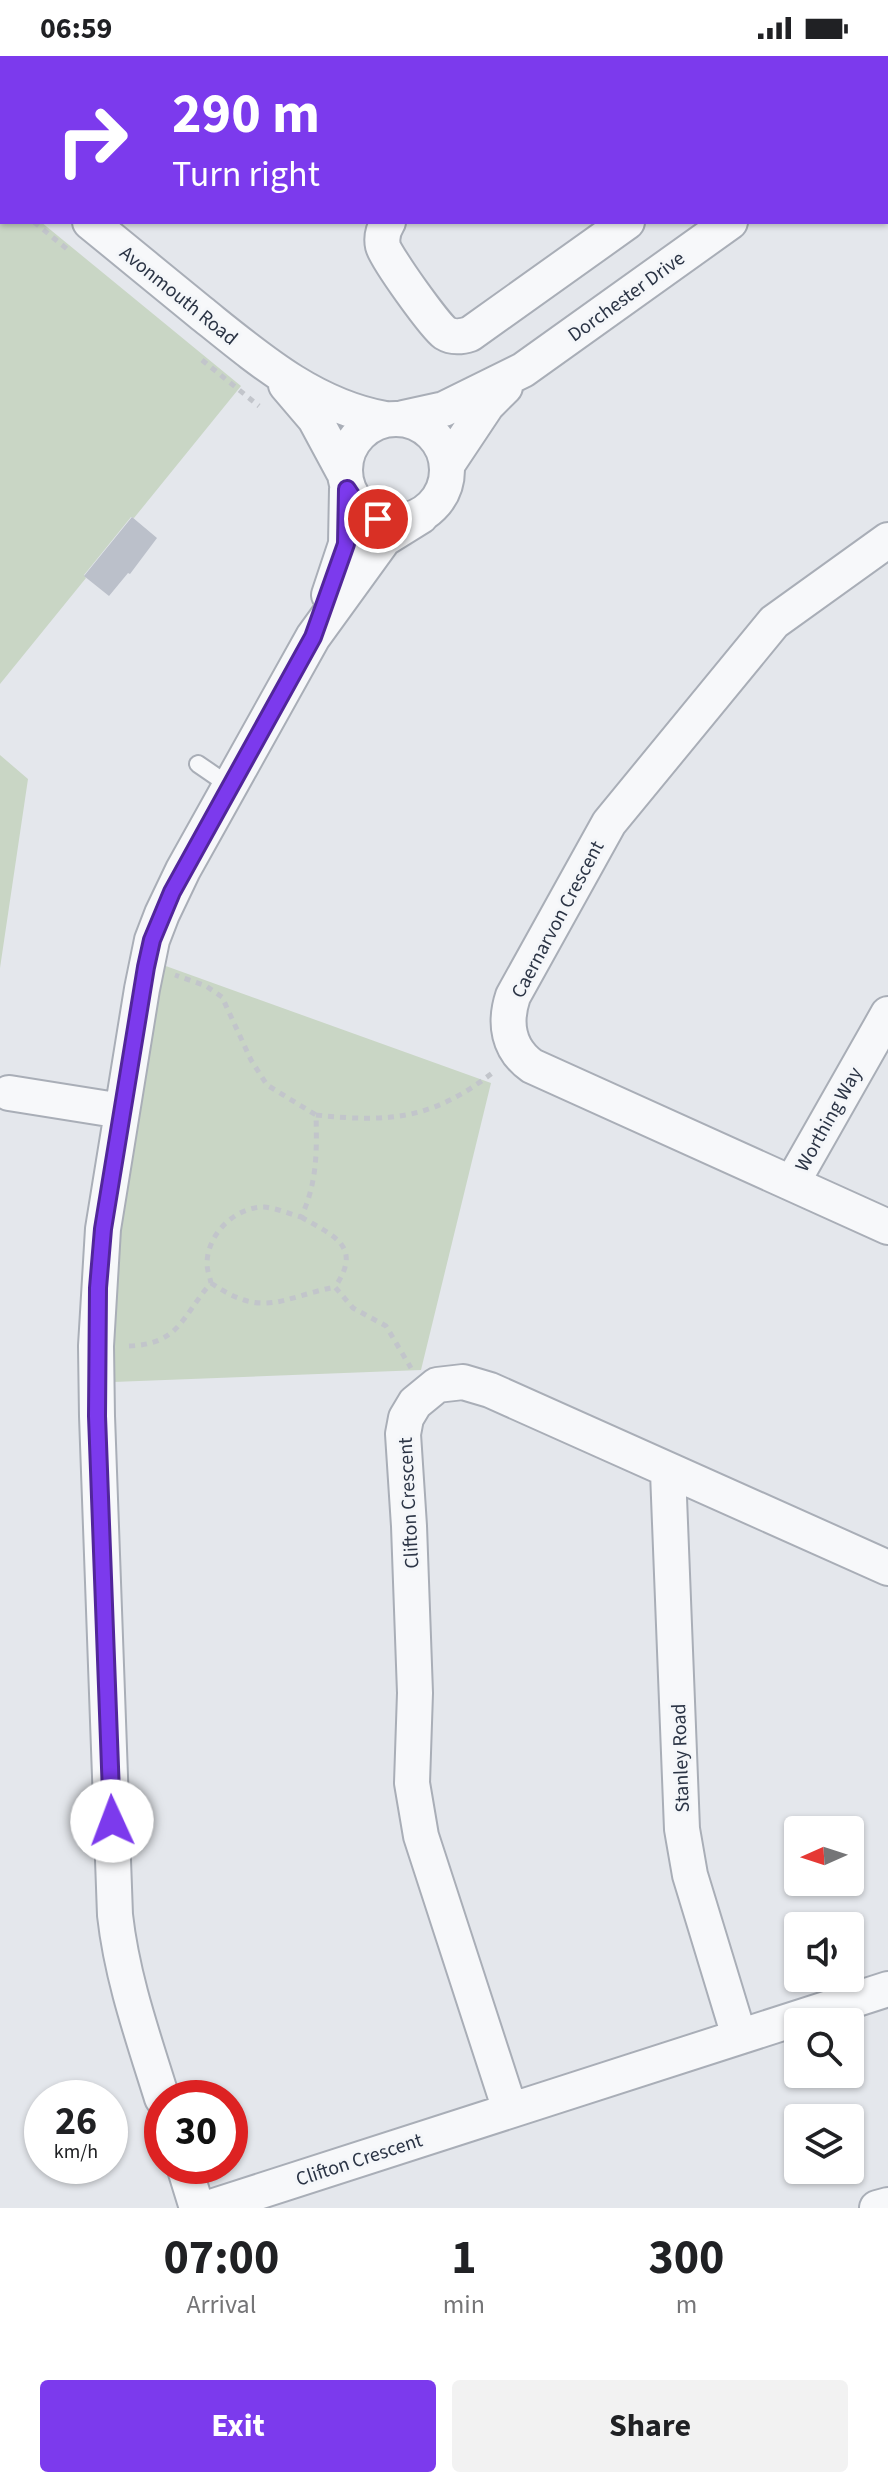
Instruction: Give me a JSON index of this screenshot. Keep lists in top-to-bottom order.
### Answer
{
  "streets": {
    "street": [
      "Avonmouth Road",
      "Dorchester Drive",
      "Caernarvon Crescent",
      "Worthing Way",
      "Clifton Crescent",
      "Stanley Road"
    ]
  },
  "crossings": [
    ["Avonmouth Road", "Dorchester Drive"],
    ["Clifton Crescent", "Stanley Road"]
  ],
  "north": "left",
  "page": {
    "status": "06:59",
    "turn": ["290 m", "Turn right"],
    "speed": "26 km/h",
    "limit": "30",
    "eta": [
      "07:00",
      "Arrival",
      "1",
      "min",
      "300",
      "m"
    ],
    "buttons": ["Exit", "Share"]
  }
}
